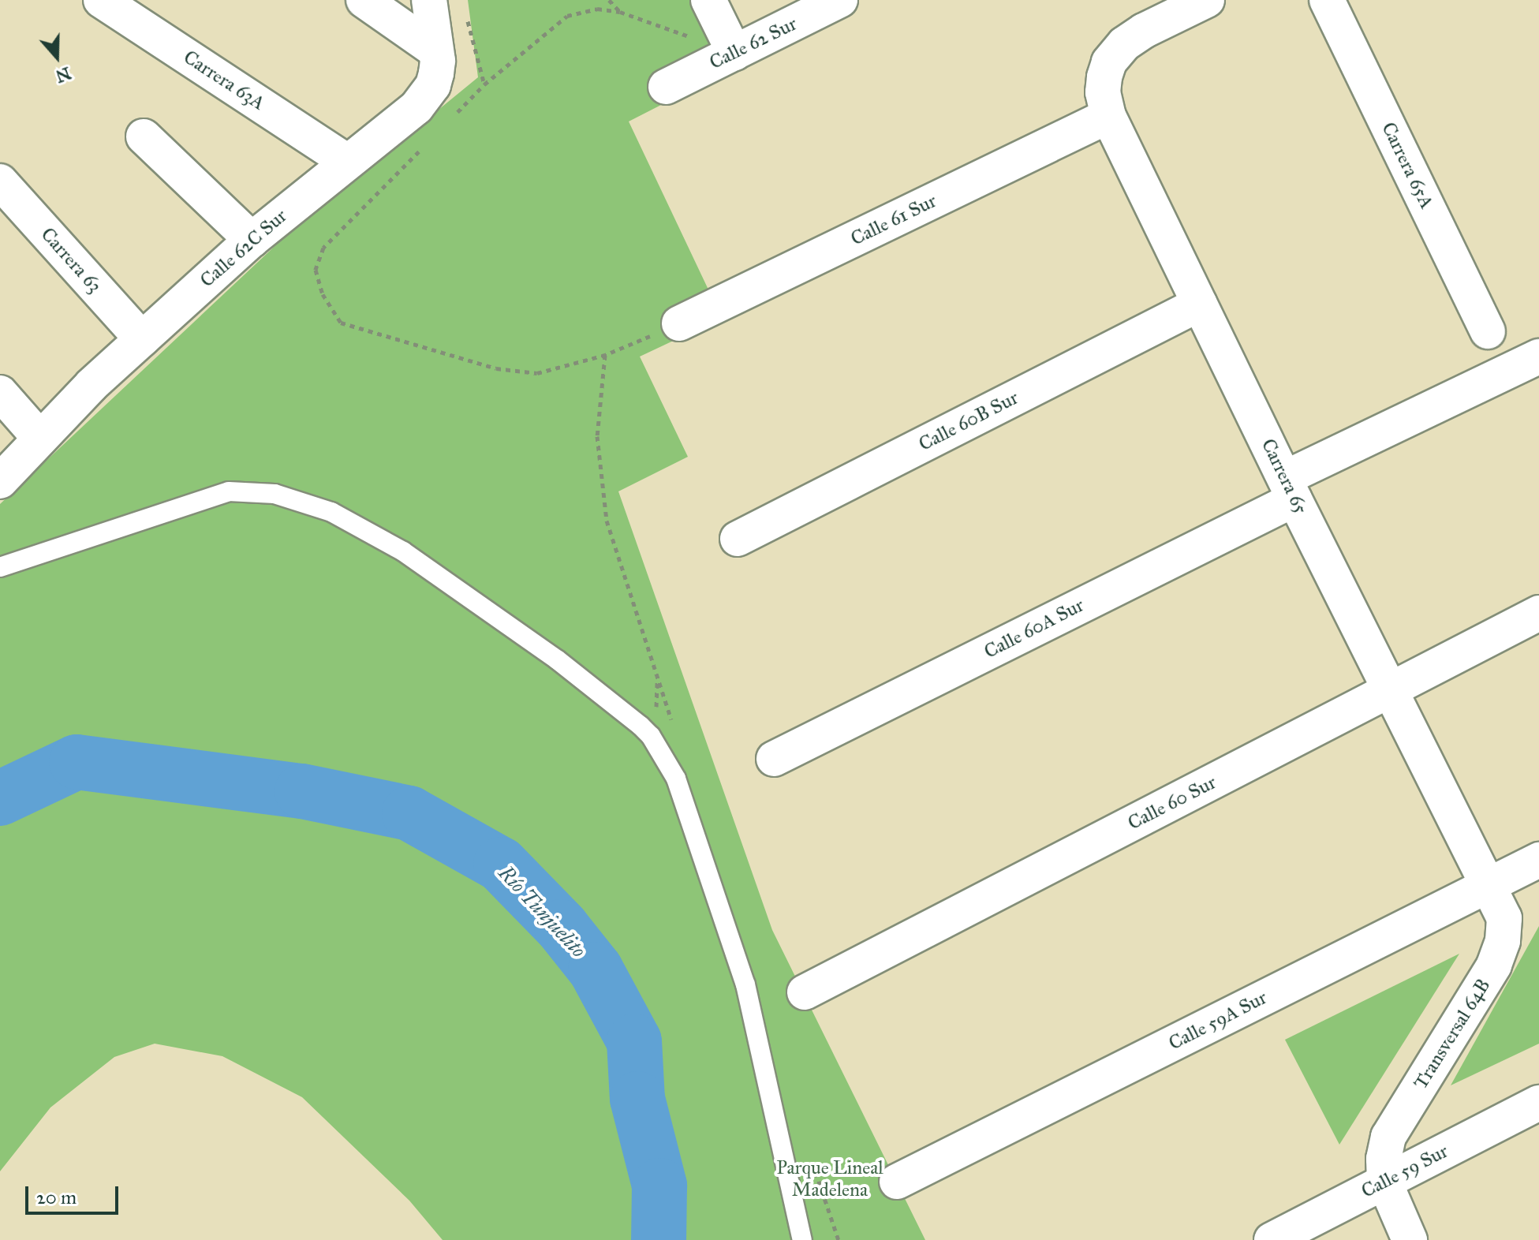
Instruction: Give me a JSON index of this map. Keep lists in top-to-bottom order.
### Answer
{
  "streets": {
    "street": [
      "Calle 62 Sur",
      "Carrera 63A",
      "Carrera 65A",
      "Calle 61 Sur",
      "Calle 62C Sur",
      "Carrera 63",
      "Calle 60B Sur",
      "Carrera 65",
      "Calle 60A Sur",
      "Calle 60 Sur",
      "Calle 59A Sur",
      "Transversal 64B",
      "Calle 59 Sur"
    ]
  },
  "crossings": [
    ["Carrera 63A", "Calle 62C Sur"],
    ["Calle 61 Sur", "Carrera 65"],
    ["Calle 62C Sur", "Carrera 63"],
    ["Calle 60B Sur", "Carrera 65"],
    ["Carrera 65", "Calle 60A Sur"],
    ["Carrera 65", "Calle 60 Sur"],
    ["Carrera 65", "Calle 59A Sur"],
    ["Carrera 65", "Transversal 64B"],
    ["Calle 59A Sur", "Transversal 64B"],
    ["Transversal 64B", "Calle 59 Sur"]
  ],
  "water": ["Río Tunjuelito"],
  "parks": ["Parque Lineal Madelena"],
  "scale_bar": "20 m",
  "north": "bottom"
}
